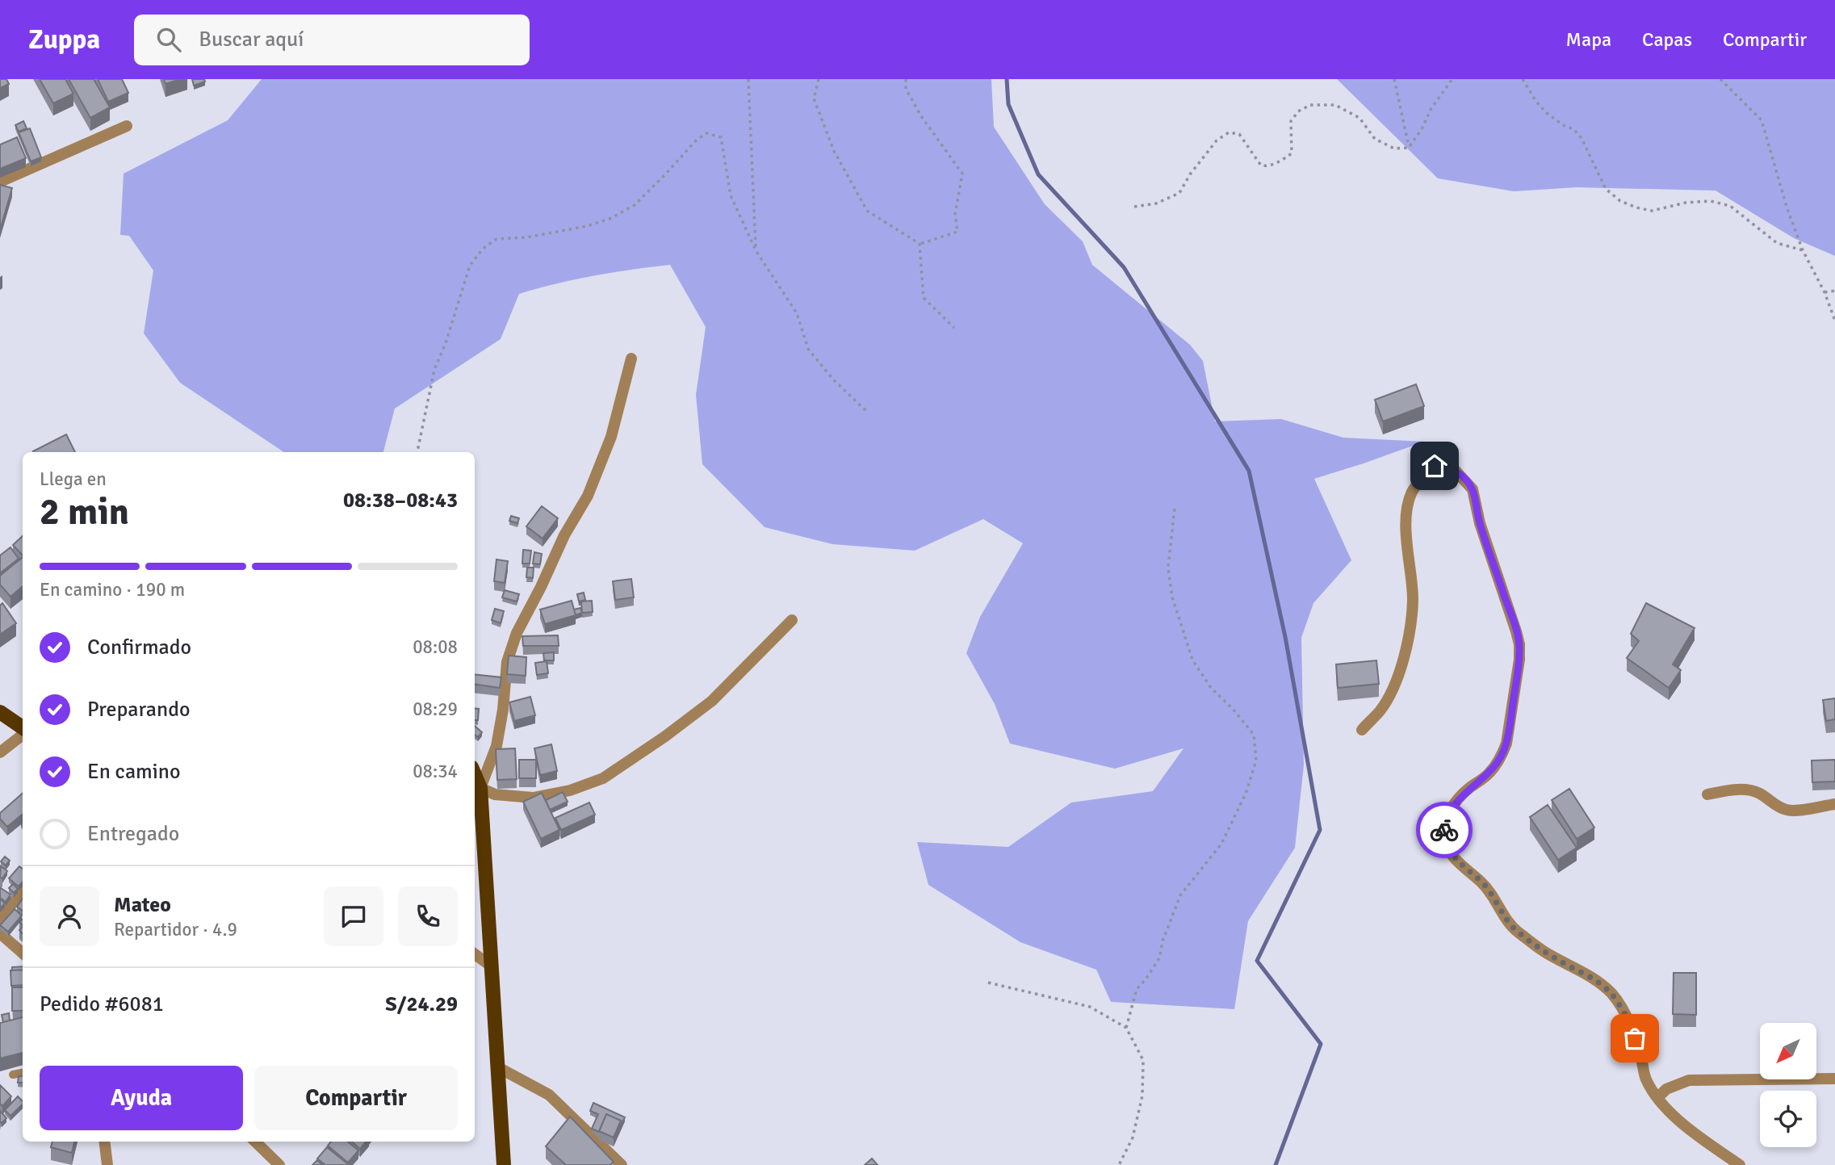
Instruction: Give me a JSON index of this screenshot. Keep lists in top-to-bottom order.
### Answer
{
  "north": "bottom left",
  "page": {
    "header": "Zuppa",
    "search": "Buscar aquí",
    "nav": ["Mapa", "Capas", "Compartir"],
    "heading": ["2 min", "Llega en", "08:38–08:43"],
    "panel": [
      "Mateo",
      "Repartidor · 4.9",
      "Pedido #6081",
      "S/24.29"
    ],
    "bar": "En camino · 190 m",
    "list": [
      ["Confirmado", "08:08"],
      ["Preparando", "08:29"],
      ["En camino", "08:34"],
      "Entregado"
    ],
    "buttons": ["Ayuda", "Compartir"]
  }
}
